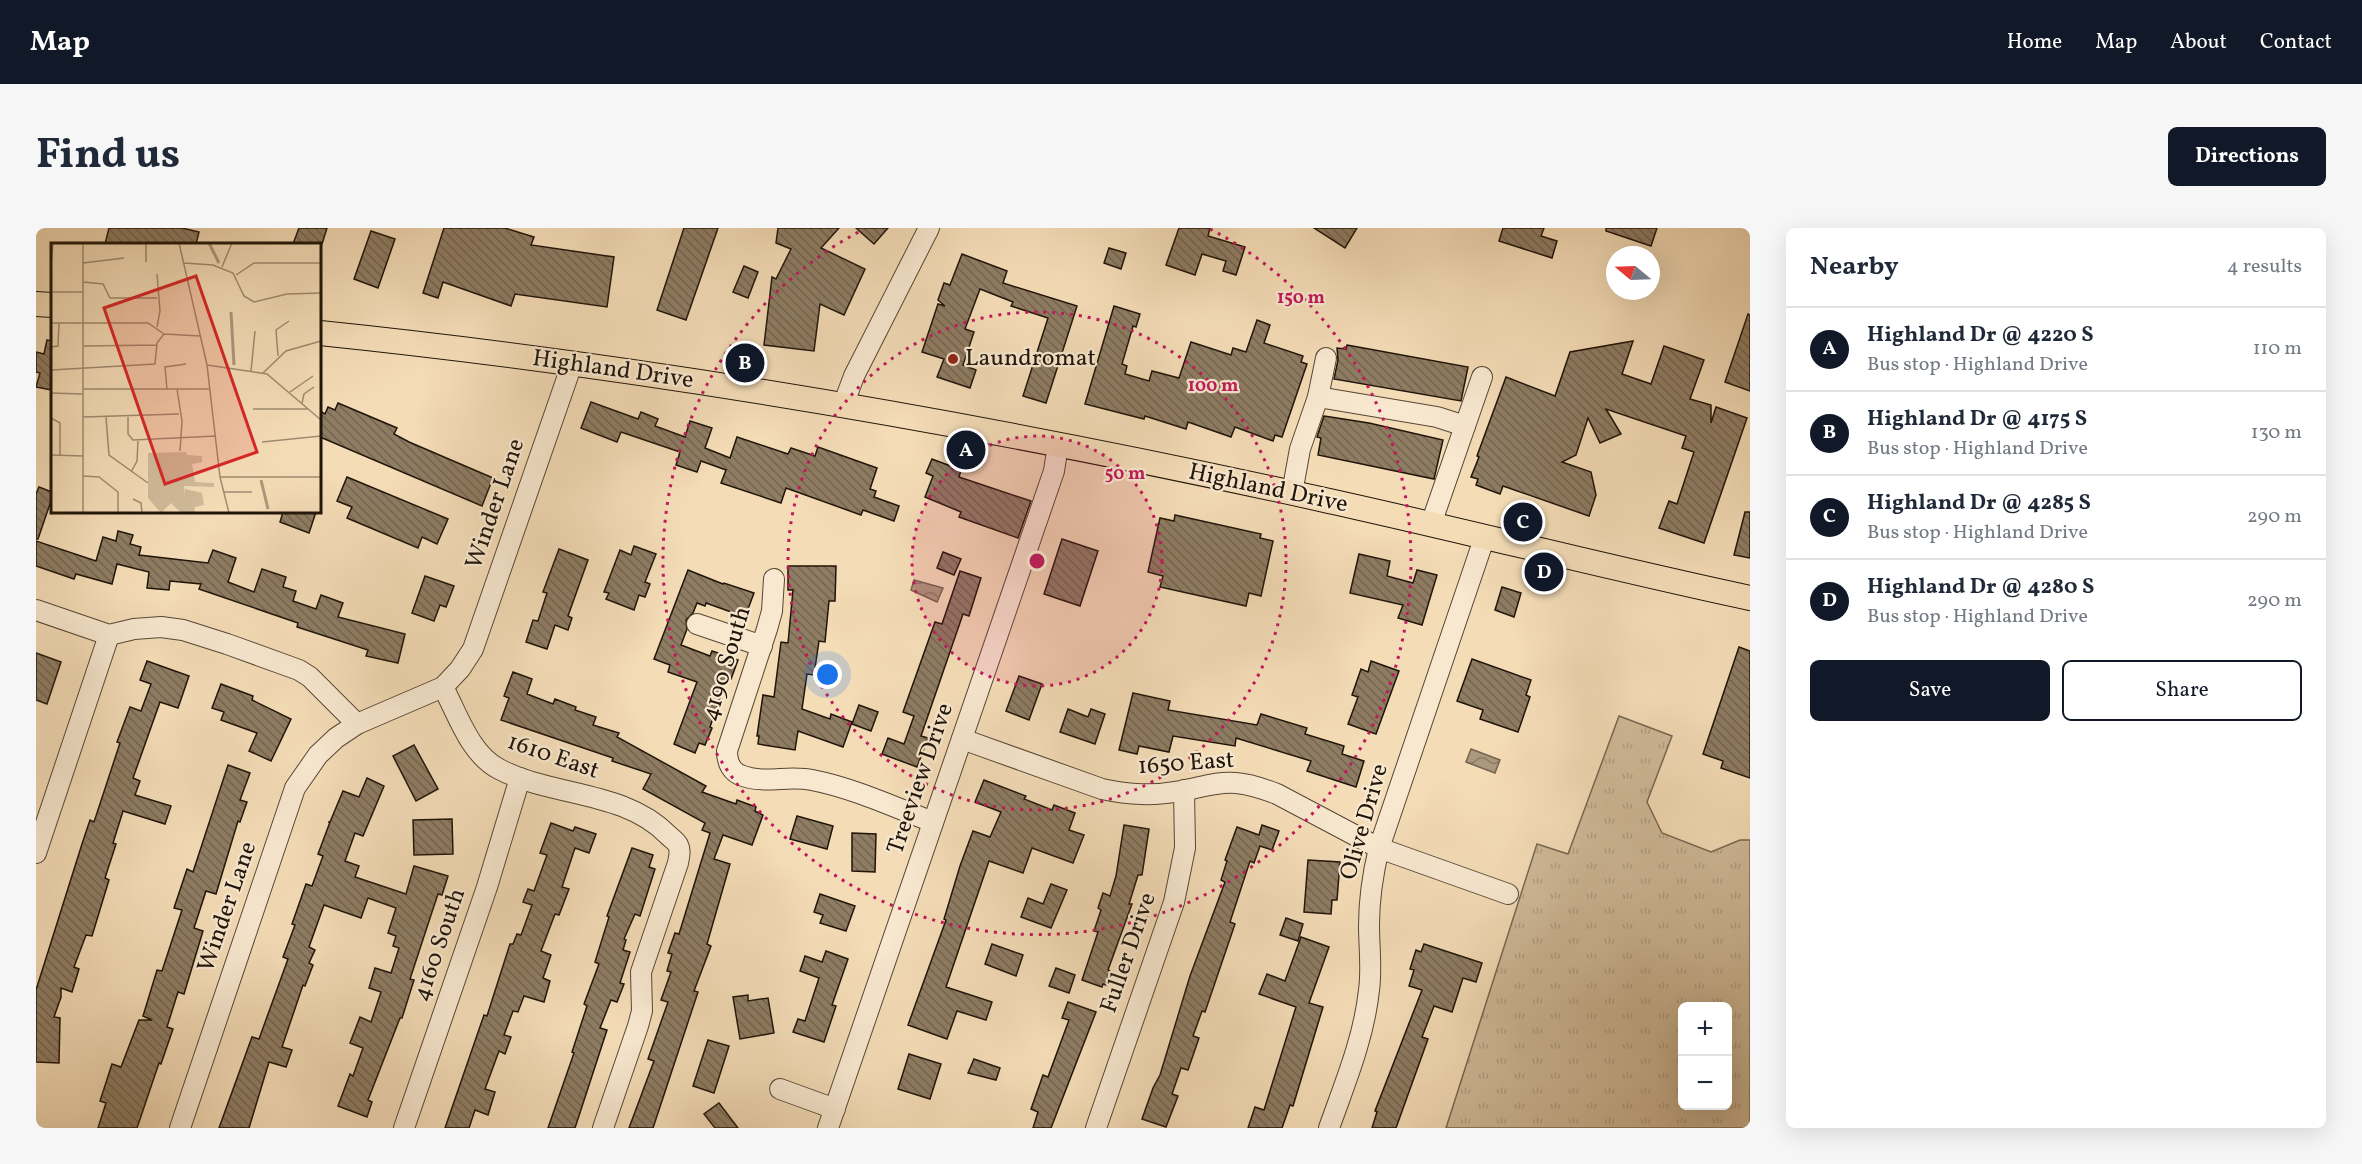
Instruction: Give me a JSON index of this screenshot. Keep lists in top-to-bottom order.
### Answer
{
  "streets": {
    "main road": ["Highland Drive"],
    "street": [
      "Winder Lane",
      "4190 South",
      "1610 East",
      "1650 East",
      "Treeview Drive",
      "Olive Drive",
      "4160 South",
      "Fuller Drive"
    ]
  },
  "crossings": [
    ["Highland Drive", "Winder Lane"],
    ["Highland Drive", "Treeview Drive"],
    ["Highland Drive", "Olive Drive"],
    ["Winder Lane", "1610 East"],
    ["4190 South", "Treeview Drive"],
    ["1610 East", "4160 South"],
    ["1650 East", "Treeview Drive"],
    ["1650 East", "Olive Drive"],
    ["1650 East", "Fuller Drive"]
  ],
  "places": ["Laundromat"],
  "north": "left",
  "page": {
    "header": "Map",
    "nav": [
      "Home",
      "Map",
      "About",
      "Contact"
    ],
    "title": "Find us",
    "buttons": [
      "Directions",
      ["Save", "Share"]
    ],
    "heading": ["Nearby", "4 results"],
    "list": [
      {
        "mark": "A",
        "name": "Highland Dr @ 4220 S",
        "note": "Bus stop · Highland Drive",
        "value": "110 m"
      },
      {
        "mark": "B",
        "name": "Highland Dr @ 4175 S",
        "note": "Bus stop · Highland Drive",
        "value": "130 m"
      },
      {
        "mark": "C",
        "name": "Highland Dr @ 4285 S",
        "note": "Bus stop · Highland Drive",
        "value": "290 m"
      },
      {
        "mark": "D",
        "name": "Highland Dr @ 4280 S",
        "note": "Bus stop · Highland Drive",
        "value": "290 m"
      }
    ],
    "pins": [
      "B",
      "A",
      "C",
      "D"
    ],
    "map_buttons": ["+", "−"]
  },
  "rings": ["150 m", "100 m", "50 m"]
}
